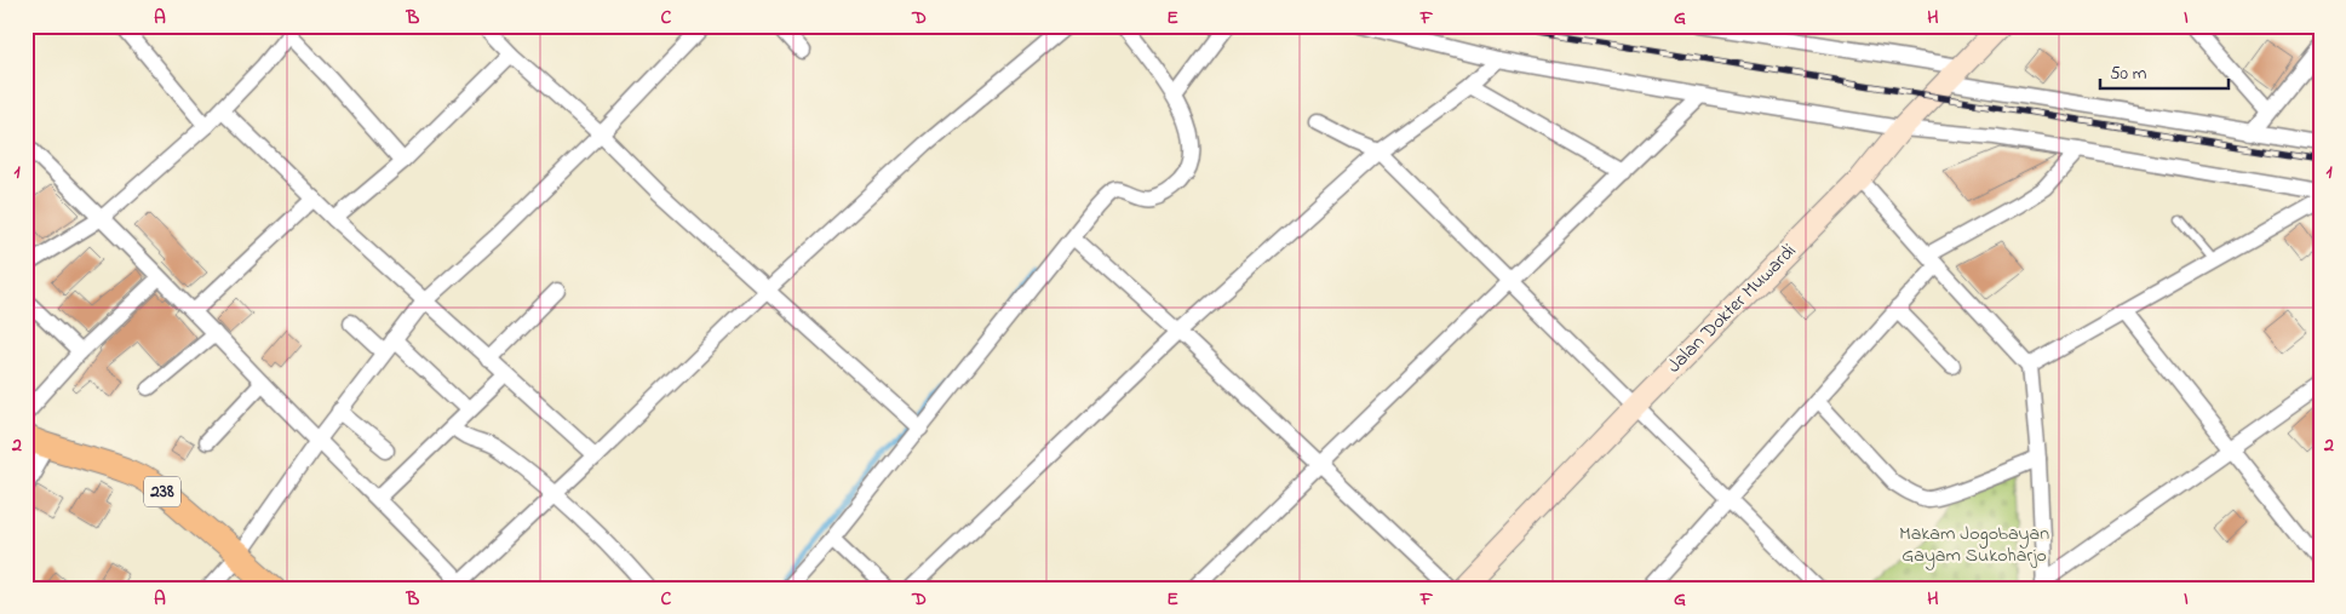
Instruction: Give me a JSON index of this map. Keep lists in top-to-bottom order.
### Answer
{
  "streets": {
    "main road": ["Jalan Dokter Muwardi", "238"]
  },
  "parks": ["Makam Jogobayan Gayam Sukoharjo"],
  "scale_bar": "50 m",
  "grid": {
    "columns": [
      "A",
      "B",
      "C",
      "D",
      "E",
      "F",
      "G",
      "H",
      "I"
    ],
    "rows": ["1", "2"]
  }
}
